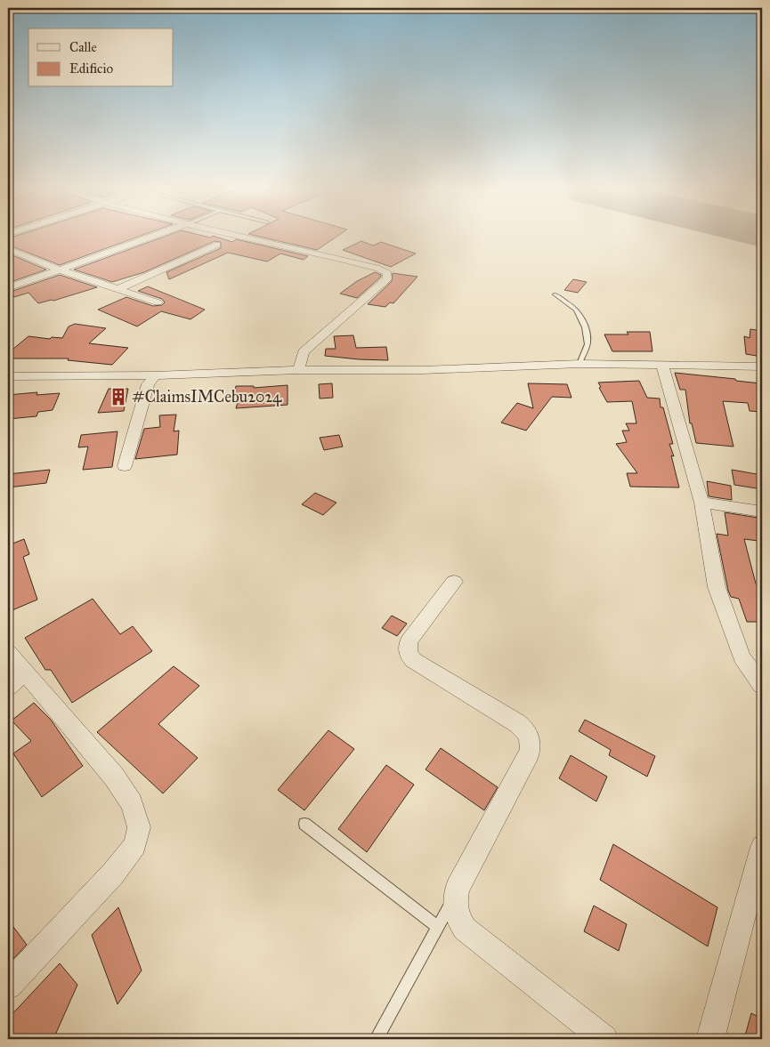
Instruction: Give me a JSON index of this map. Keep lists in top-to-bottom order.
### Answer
{
  "places": {
    "building": ["#ClaimsIMCebu2024"]
  },
  "legend": ["Calle", "Edificio"]
}
